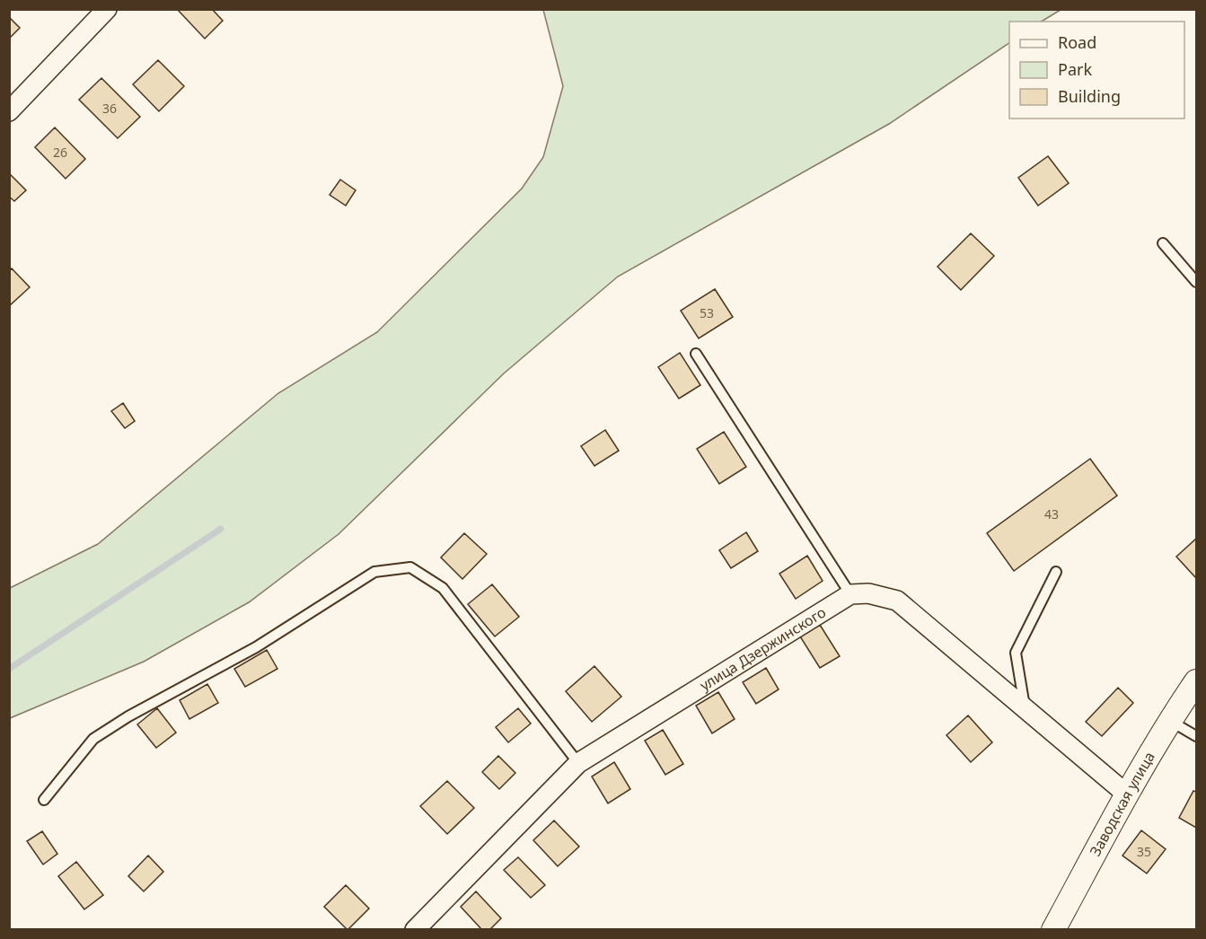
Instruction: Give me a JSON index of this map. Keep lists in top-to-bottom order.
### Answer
{
  "streets": {
    "street": ["улица Дзержинского", "Заводская улица"]
  },
  "house_numbers": [
    "36",
    "26",
    "53",
    "43",
    "35"
  ],
  "legend": ["Road", "Park", "Building"]
}
